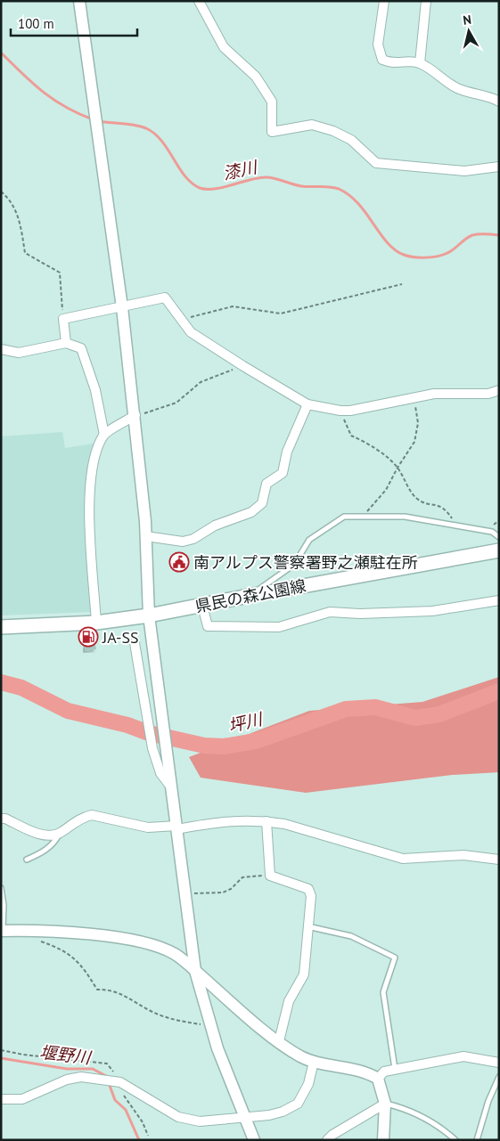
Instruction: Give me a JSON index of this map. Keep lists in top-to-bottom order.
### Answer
{
  "streets": {
    "main road": ["県民の森公園線"]
  },
  "water": ["漆川", "坪川", "堰野川"],
  "places": {
    "public building": ["南アルプス警察署野之瀬駐在所"],
    "fuel station": ["JA-SS"]
  },
  "scale_bar": "100 m",
  "north": "top"
}
